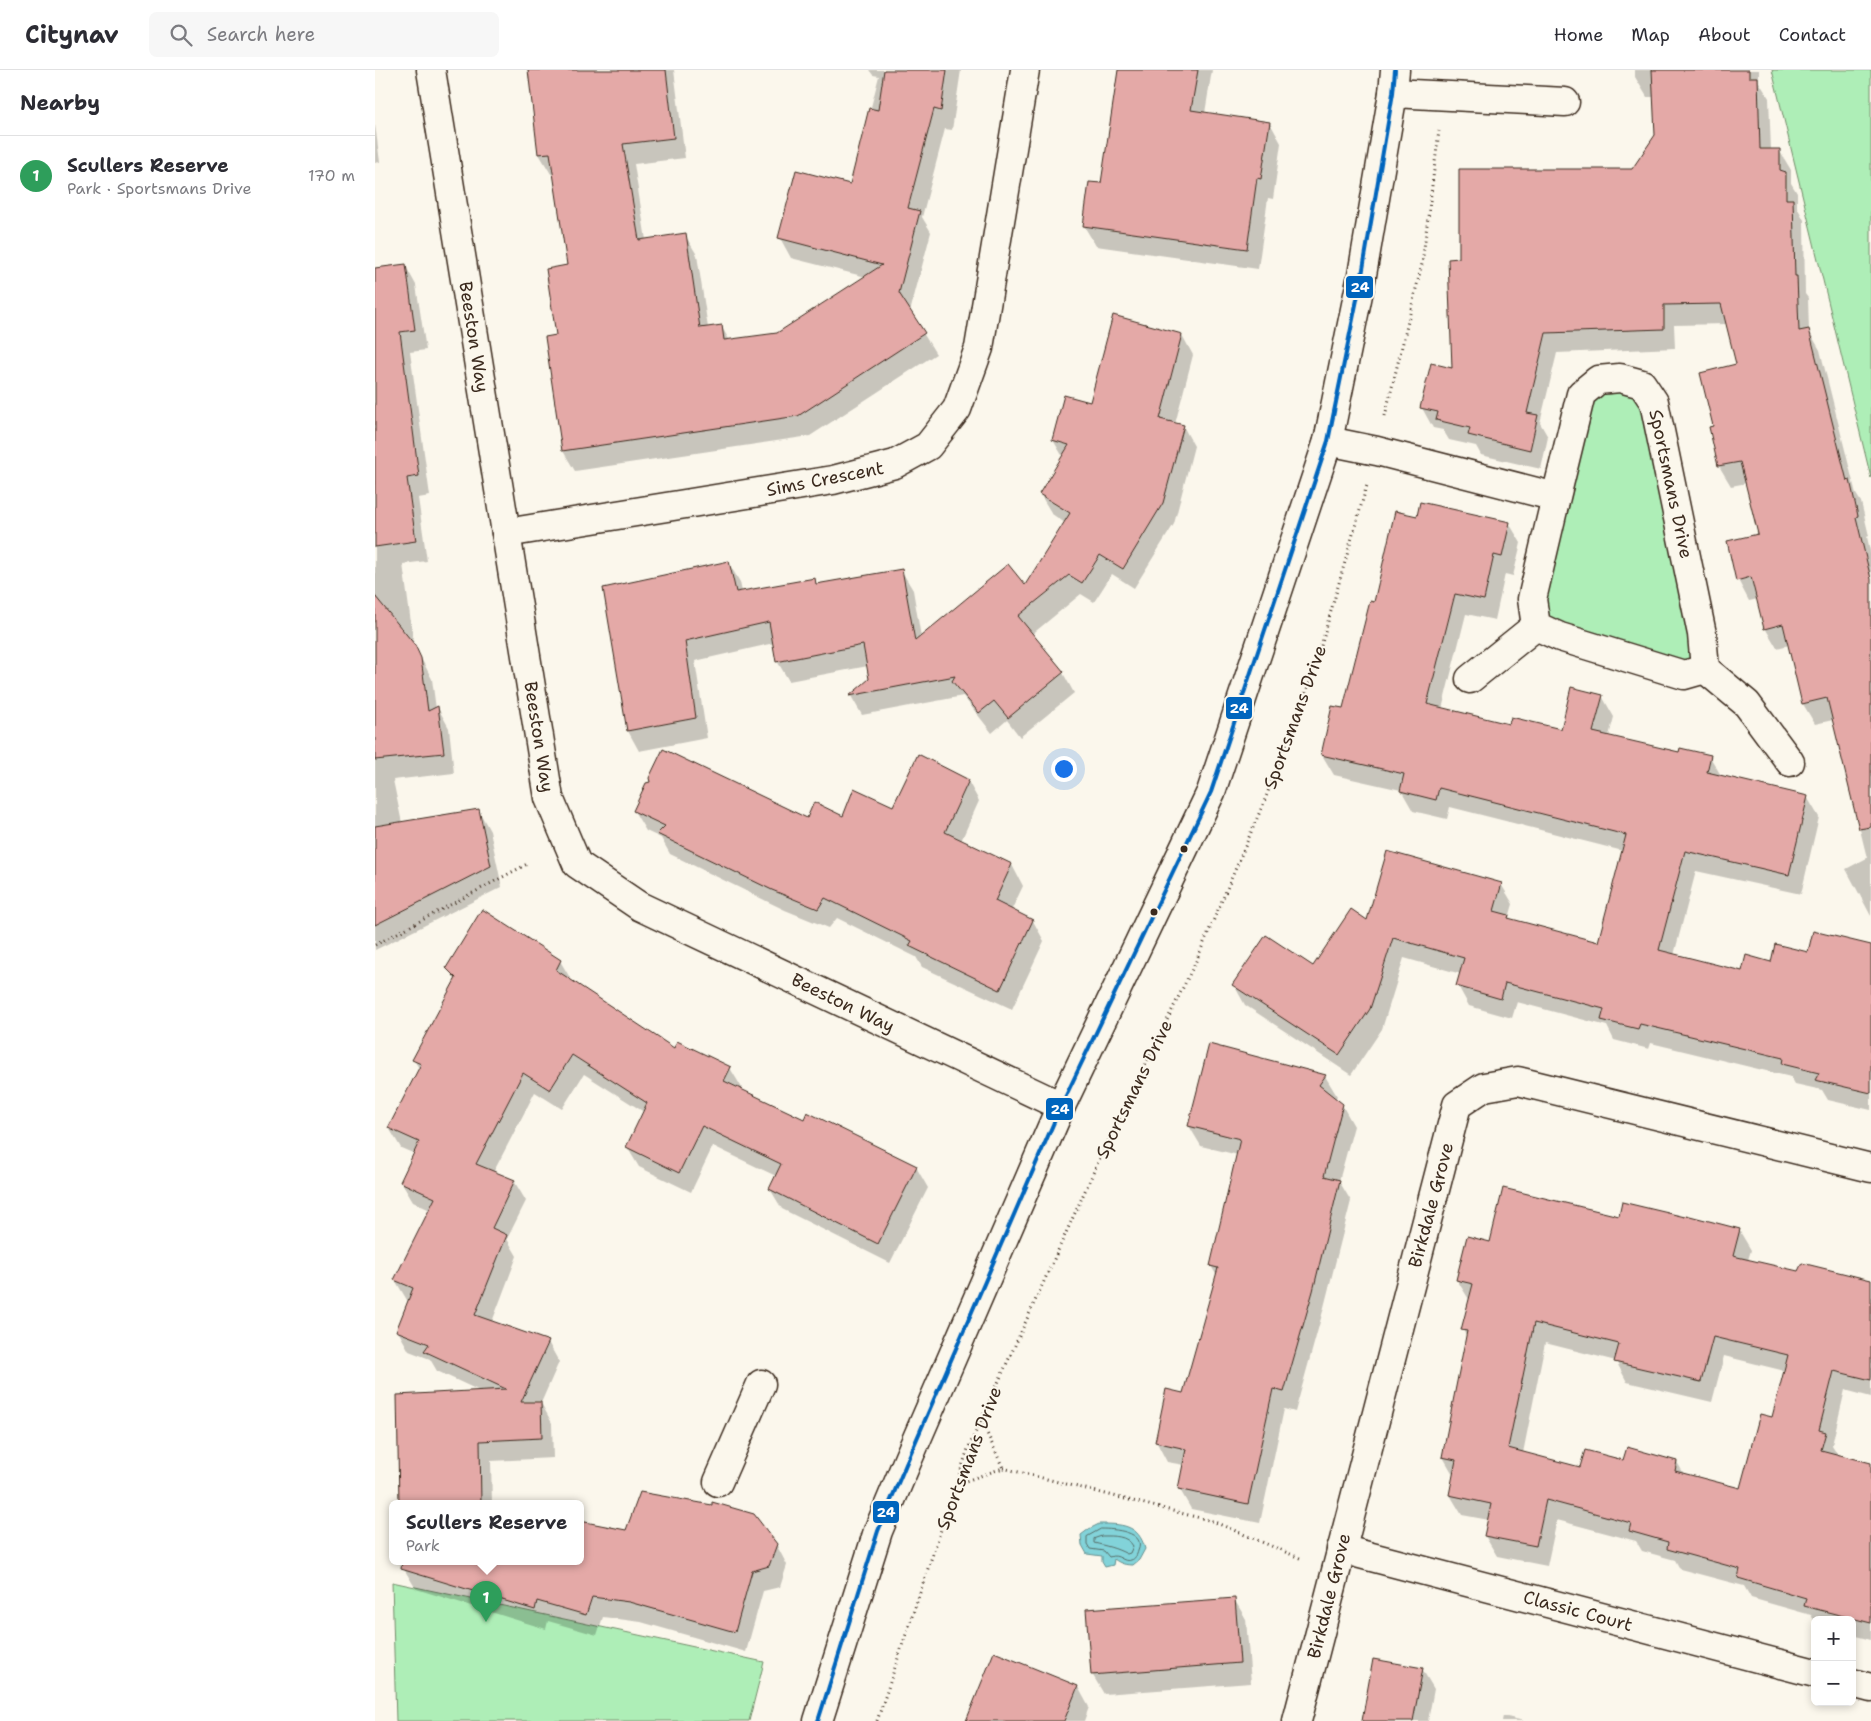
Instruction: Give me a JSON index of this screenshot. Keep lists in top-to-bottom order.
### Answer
{
  "streets": {
    "street": [
      "Beeston Way",
      "Sims Crescent",
      "Sportsmans Drive",
      "Birkdale Grove",
      "Classic Court"
    ]
  },
  "crossings": [
    ["Beeston Way", "Sims Crescent"],
    ["Birkdale Grove", "Classic Court"]
  ],
  "lines": ["transit line 24"],
  "page": {
    "header": "Citynav",
    "search": "Search here",
    "nav": [
      "Home",
      "Map",
      "About",
      "Contact"
    ],
    "heading": "Nearby",
    "list": [
      {
        "mark": "1",
        "name": "Scullers Reserve",
        "note": "Park · Sportsmans Drive",
        "value": "170 m"
      }
    ],
    "popup": ["Scullers Reserve", "Park"],
    "pins": "1",
    "map_buttons": ["+", "−"]
  }
}
